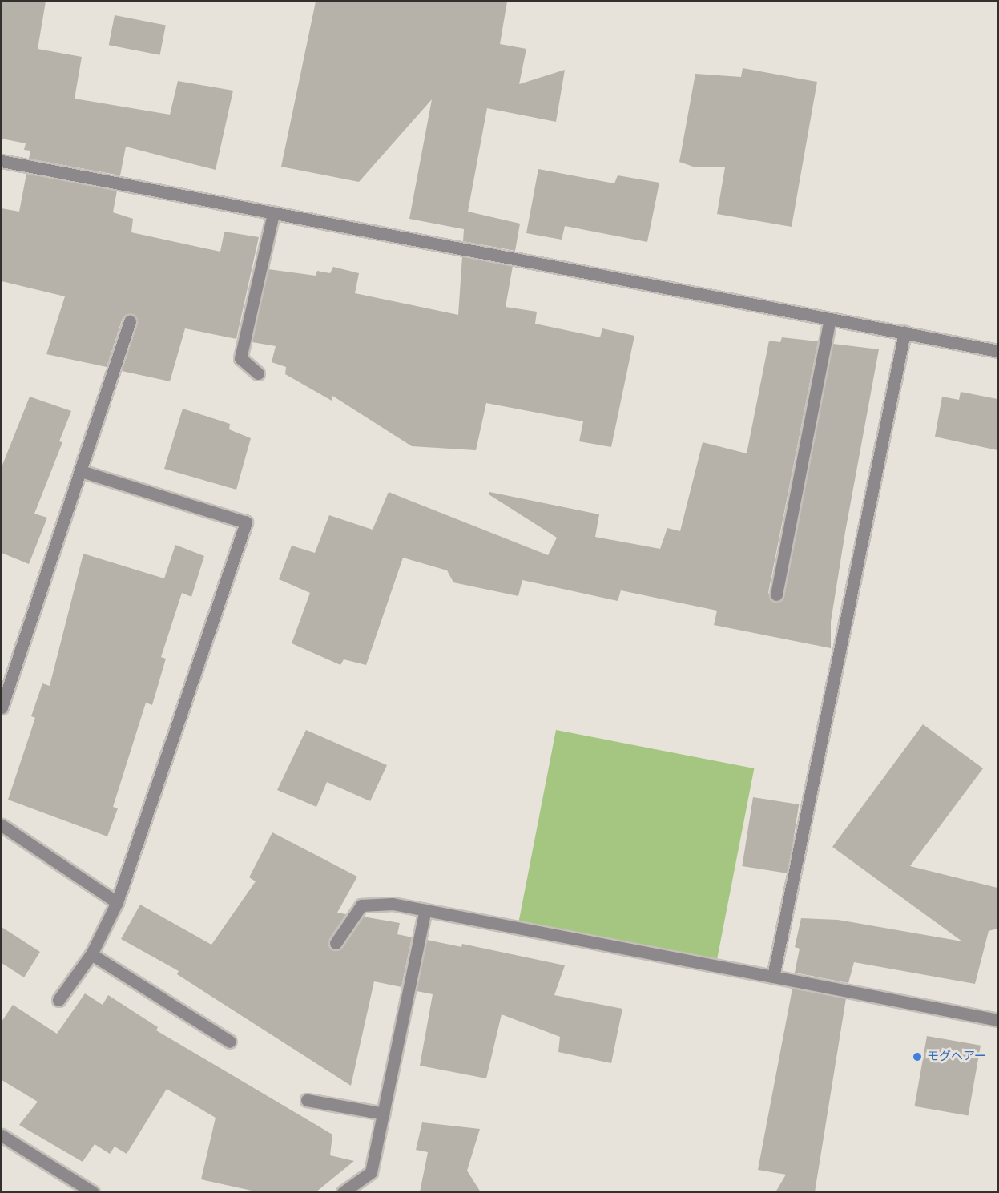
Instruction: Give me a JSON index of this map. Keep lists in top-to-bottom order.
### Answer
{
  "places": ["モグヘアー"]
}
